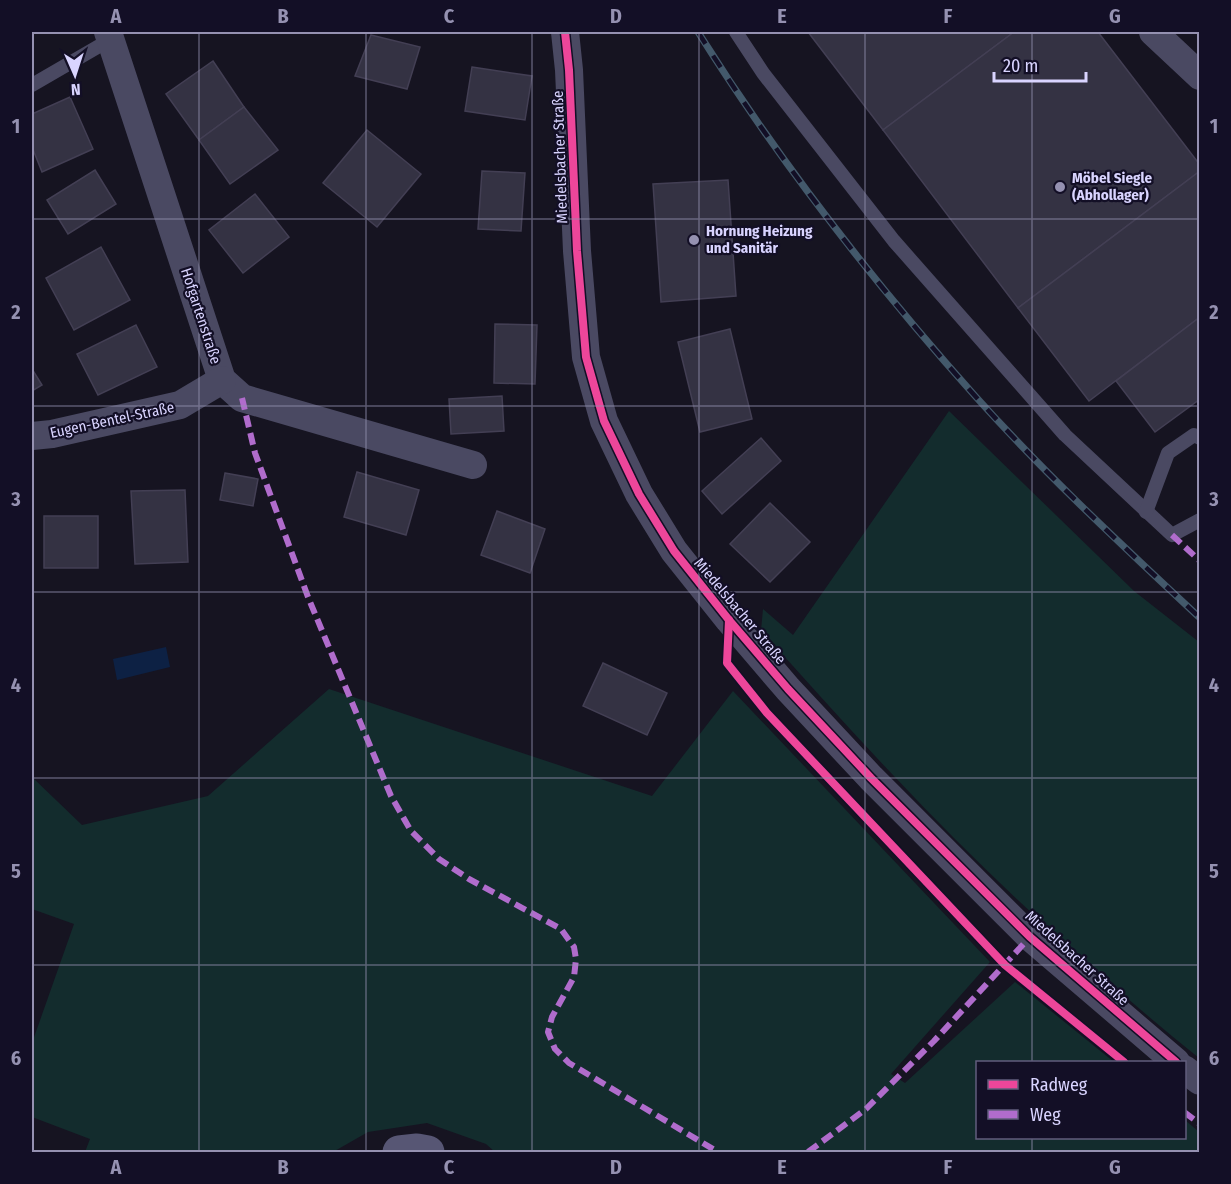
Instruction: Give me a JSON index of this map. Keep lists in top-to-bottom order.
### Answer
{
  "streets": {
    "street": ["Miedelsbacher Straße", "Hofgartenstraße", "Eugen-Bentel-Straße"]
  },
  "crossings": [
    ["Hofgartenstraße", "Eugen-Bentel-Straße"]
  ],
  "places": ["Möbel Siegle (Abhollager)", "Hornung Heizung und Sanitär"],
  "legend": ["Radweg", "Weg"],
  "scale_bar": "20 m",
  "north": "bottom",
  "grid": {
    "columns": [
      "A",
      "B",
      "C",
      "D",
      "E",
      "F",
      "G"
    ],
    "rows": [
      "1",
      "2",
      "3",
      "4",
      "5",
      "6"
    ]
  }
}
